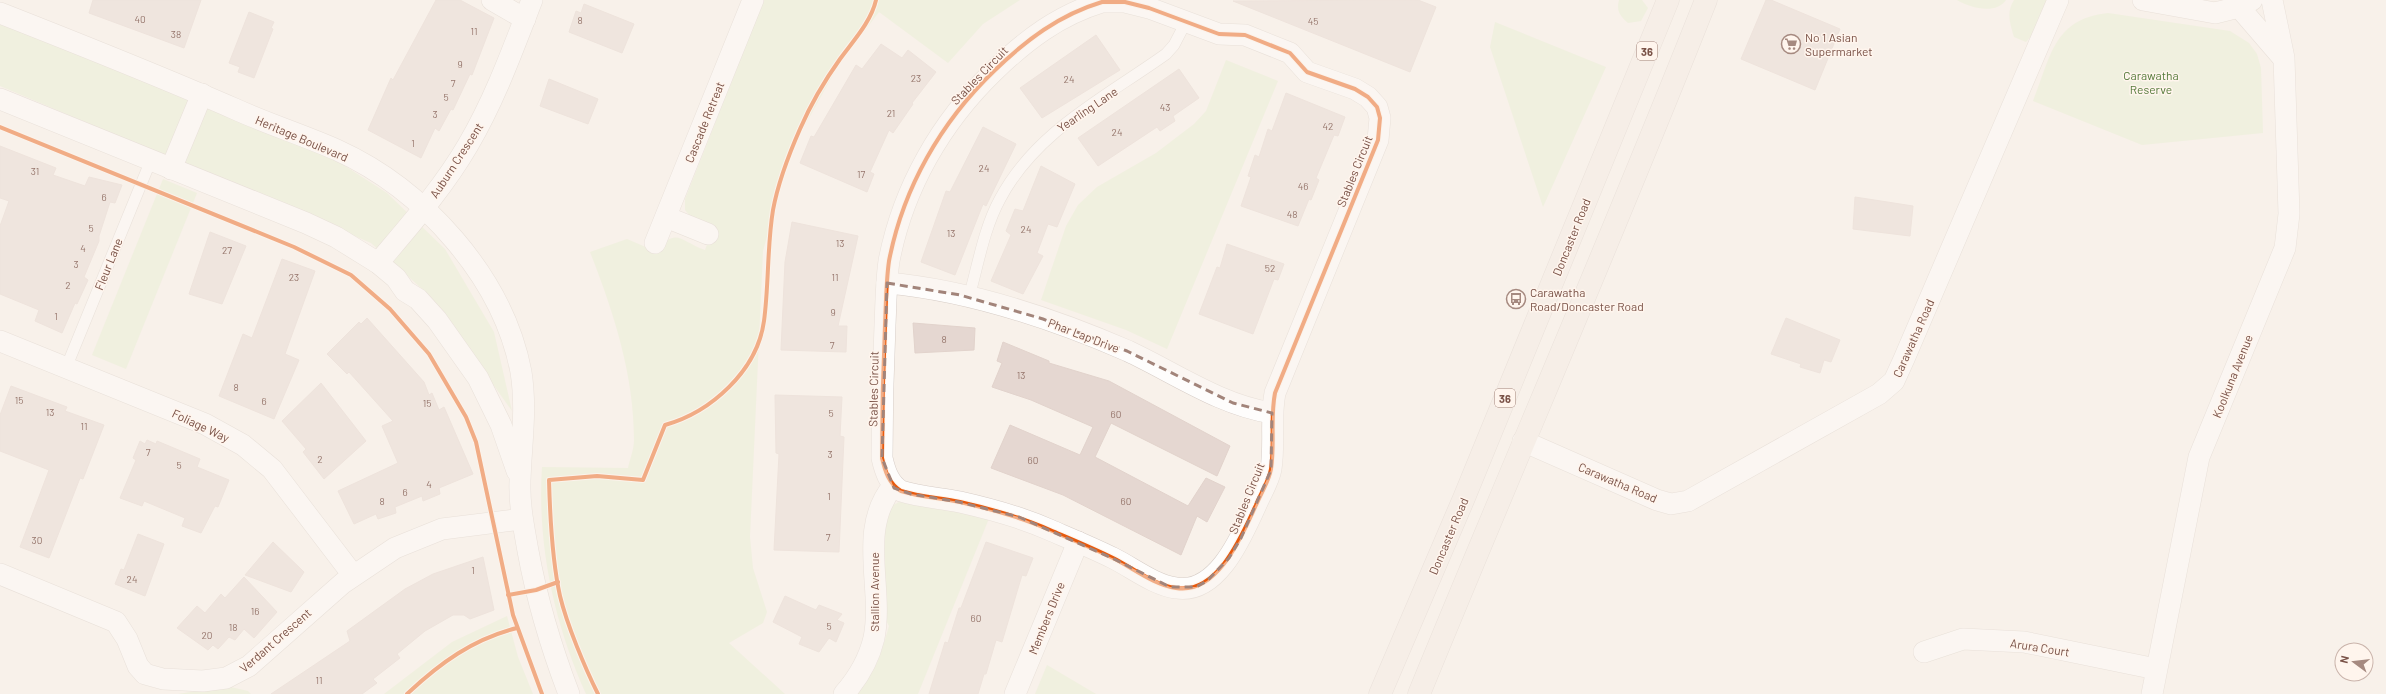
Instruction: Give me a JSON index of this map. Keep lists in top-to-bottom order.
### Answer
{
  "streets": {
    "main road": ["36", "Doncaster Road"],
    "street": [
      "Stables Circuit",
      "Cascade Retreat",
      "Heritage Boulevard",
      "Auburn Crescent",
      "Phar Lap Drive",
      "Carawatha Road",
      "Koolkuna Avenue",
      "Foliage Way",
      "Stallion Avenue",
      "Members Drive",
      "Verdant Crescent",
      "Arura Court"
    ],
    "lane": ["Yearling Lane", "Fleur Lane"]
  },
  "crossings": [
    ["Stables Circuit", "Yearling Lane"],
    ["Stables Circuit", "Phar Lap Drive"],
    ["Stables Circuit", "Stallion Avenue"],
    ["Stables Circuit", "Members Drive"],
    ["Yearling Lane", "Phar Lap Drive"],
    ["Heritage Boulevard", "Auburn Crescent"],
    ["Heritage Boulevard", "Fleur Lane"],
    ["Heritage Boulevard", "Verdant Crescent"],
    ["Fleur Lane", "Foliage Way"],
    ["Koolkuna Avenue", "Arura Court"],
    ["Foliage Way", "Verdant Crescent"]
  ],
  "parks": ["Carawatha Reserve"],
  "places": {
    "supermarket": ["No 1 Asian Supermarket"],
    "bus stop": ["Carawatha Road/Doncaster Road"]
  },
  "house_numbers": [
    "40",
    "8",
    "45",
    "11",
    "38",
    "9",
    "23",
    "24",
    "7",
    "5",
    "43",
    "21",
    "3",
    "42",
    "24",
    "1",
    "24",
    "31",
    "17",
    "46",
    "6",
    "48",
    "5",
    "24",
    "13",
    "13",
    "4",
    "27",
    "3",
    "52",
    "23",
    "11",
    "2",
    "9",
    "1",
    "8",
    "7",
    "13",
    "8",
    "15",
    "6",
    "15",
    "13",
    "5",
    "60",
    "11",
    "7",
    "3",
    "2",
    "60",
    "5",
    "4",
    "6",
    "1",
    "8",
    "60",
    "7",
    "30",
    "1",
    "24",
    "16",
    "60",
    "5",
    "18",
    "20",
    "11"
  ],
  "north": "left"
}
